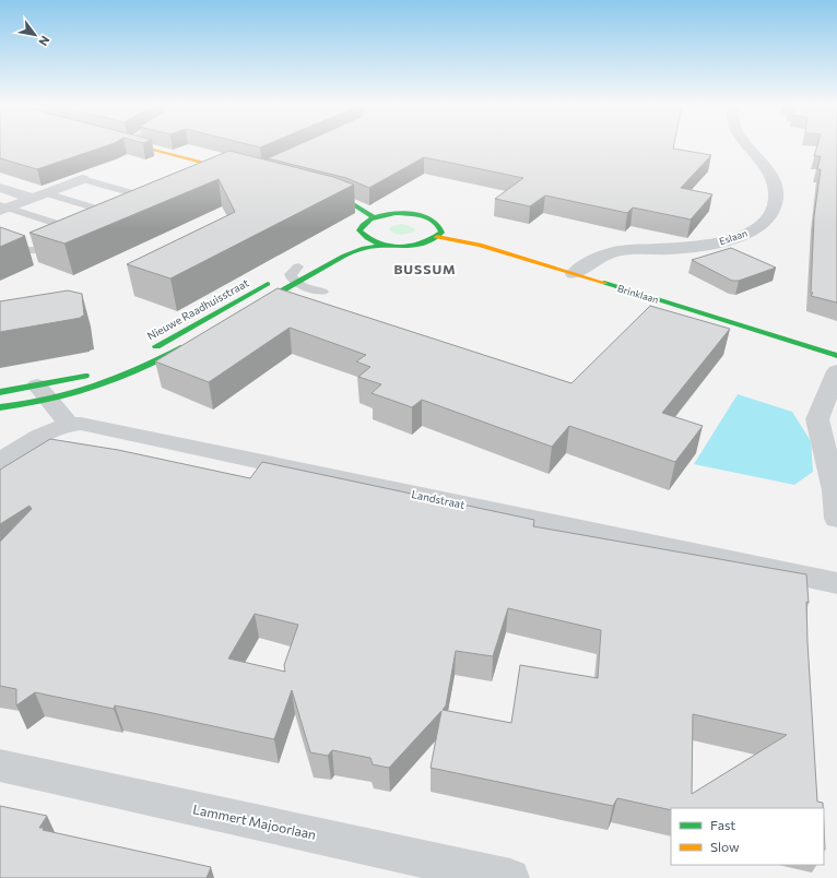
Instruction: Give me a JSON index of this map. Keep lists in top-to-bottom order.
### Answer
{
  "streets": {
    "street": [
      "Eslaan",
      "Brinklaan",
      "Nieuwe Raadhuisstraat",
      "Landstraat",
      "Lammert Majoorlaan"
    ]
  },
  "crossings": [
    ["Eslaan", "Brinklaan"]
  ],
  "districts": ["BUSSUM"],
  "legend": ["Fast", "Slow"],
  "north": "bottom right"
}
